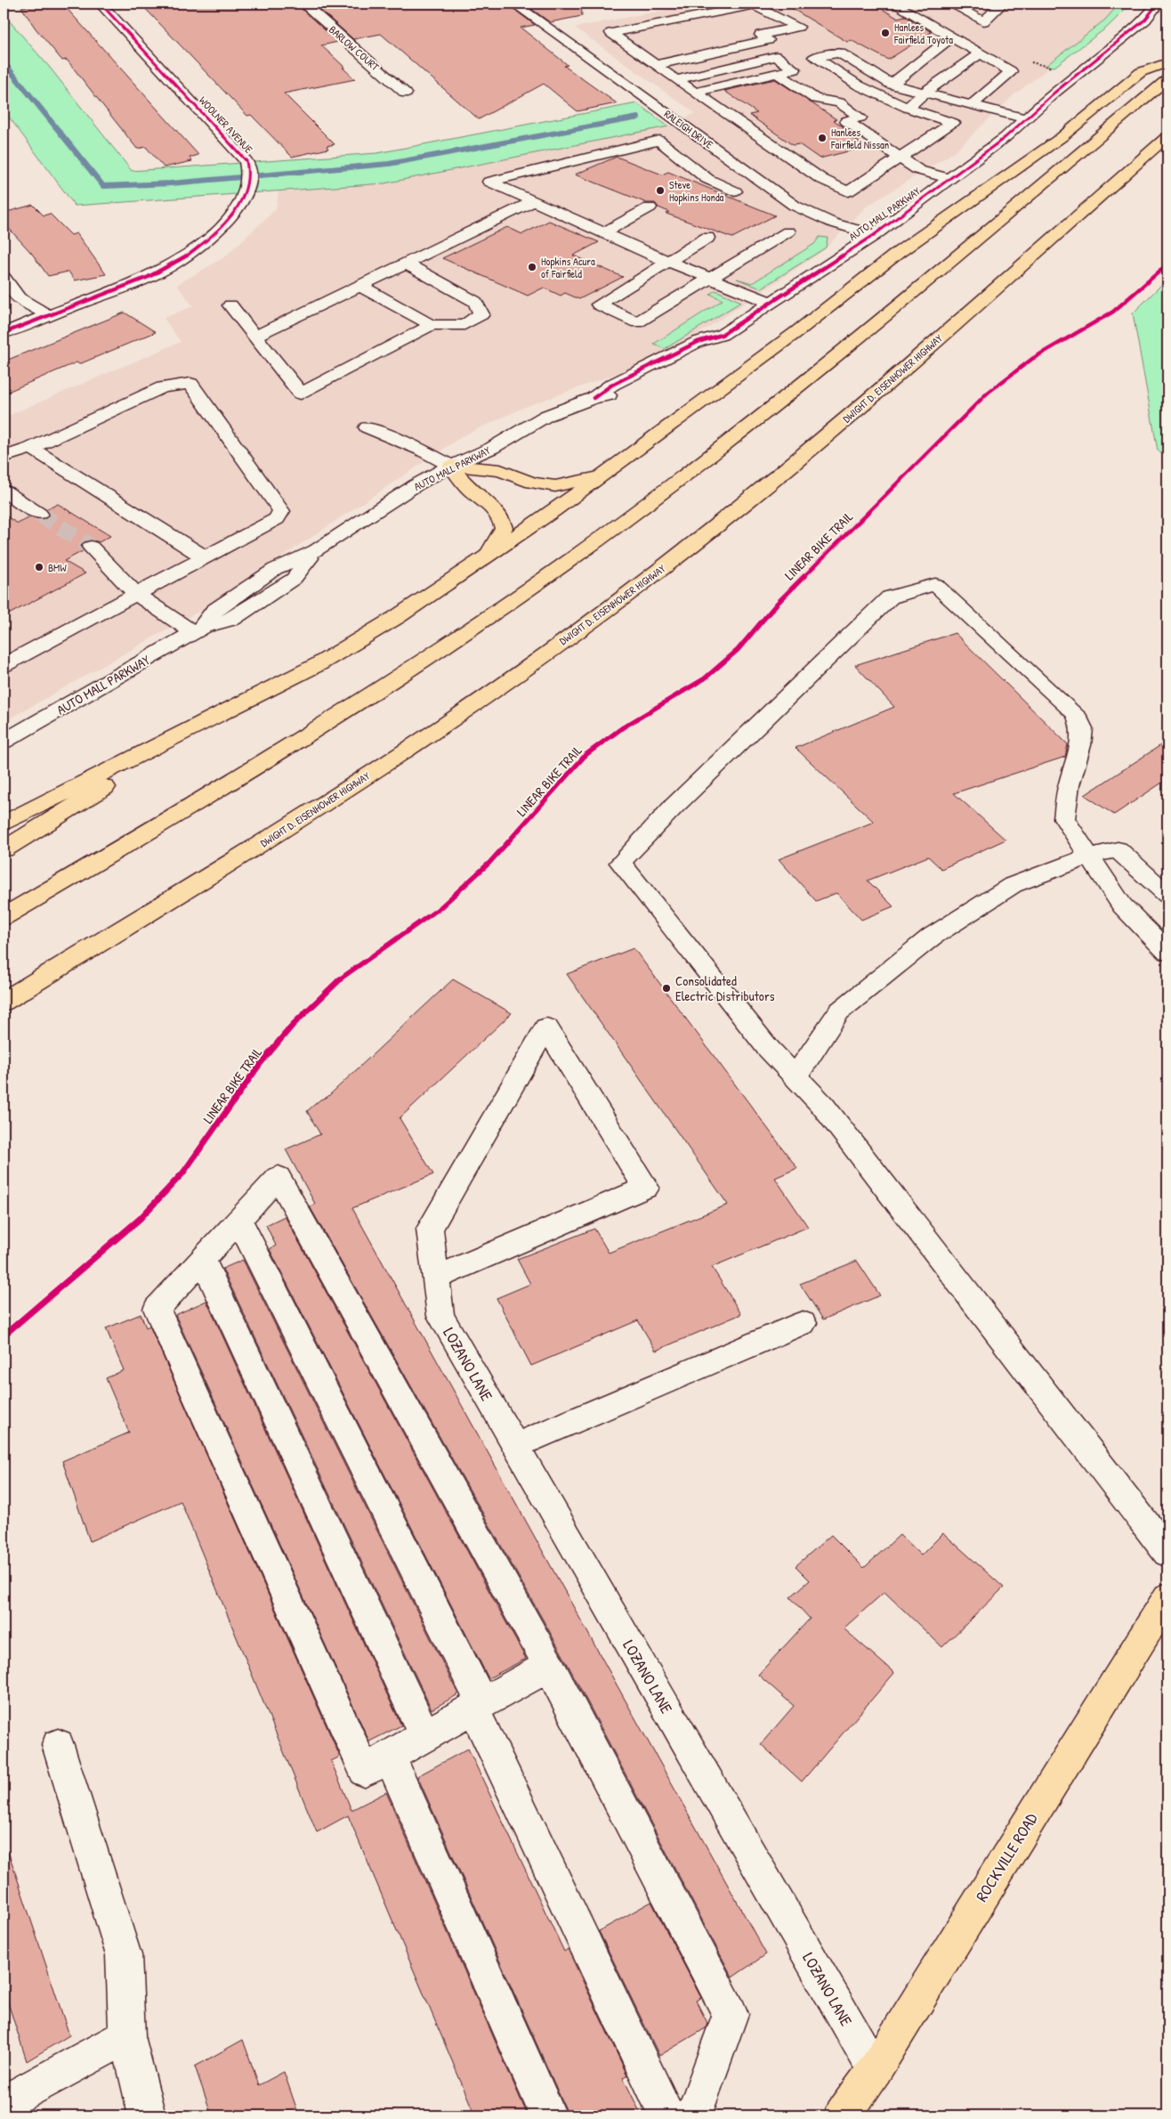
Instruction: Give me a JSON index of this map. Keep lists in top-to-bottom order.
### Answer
{
  "streets": {
    "main road": ["DWIGHT D. EISENHOWER HIGHWAY", "ROCKVILLE ROAD"],
    "street": [
      "BARLOW COURT",
      "WOOLNER AVENUE",
      "RALEIGH DRIVE",
      "AUTO MALL PARKWAY",
      "LOZANO LANE"
    ],
    "cycle path": ["LINEAR BIKE TRAIL"]
  },
  "crossings": [
    ["RALEIGH DRIVE", "AUTO MALL PARKWAY"],
    ["LOZANO LANE", "ROCKVILLE ROAD"]
  ],
  "places": [
    "Hanlees Fairfield Toyota",
    "Hanlees Fairfield Nissan",
    "Steve Hopkins Honda",
    "Hopkins Acura of Fairfield",
    "BMW",
    "Consolidated Electric Distributors"
  ]
}
